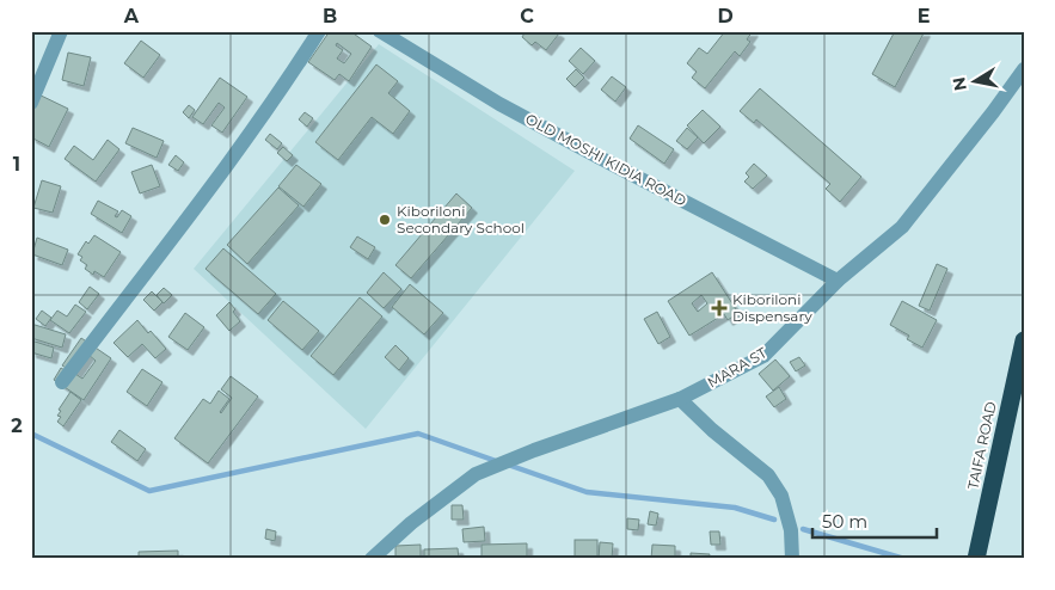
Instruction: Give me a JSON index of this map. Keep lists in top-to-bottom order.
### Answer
{
  "streets": {
    "highway": ["TAIFA ROAD"],
    "street": ["OLD MOSHI KIDIA ROAD", "MARA ST"]
  },
  "crossings": [
    ["OLD MOSHI KIDIA ROAD", "MARA ST"]
  ],
  "places": {
    "other": ["Kiboriloni Secondary School"],
    "health": ["Kiboriloni Dispensary"]
  },
  "scale_bar": "50 m",
  "north": "left",
  "grid": {
    "columns": [
      "A",
      "B",
      "C",
      "D",
      "E"
    ],
    "rows": ["1", "2"]
  }
}
